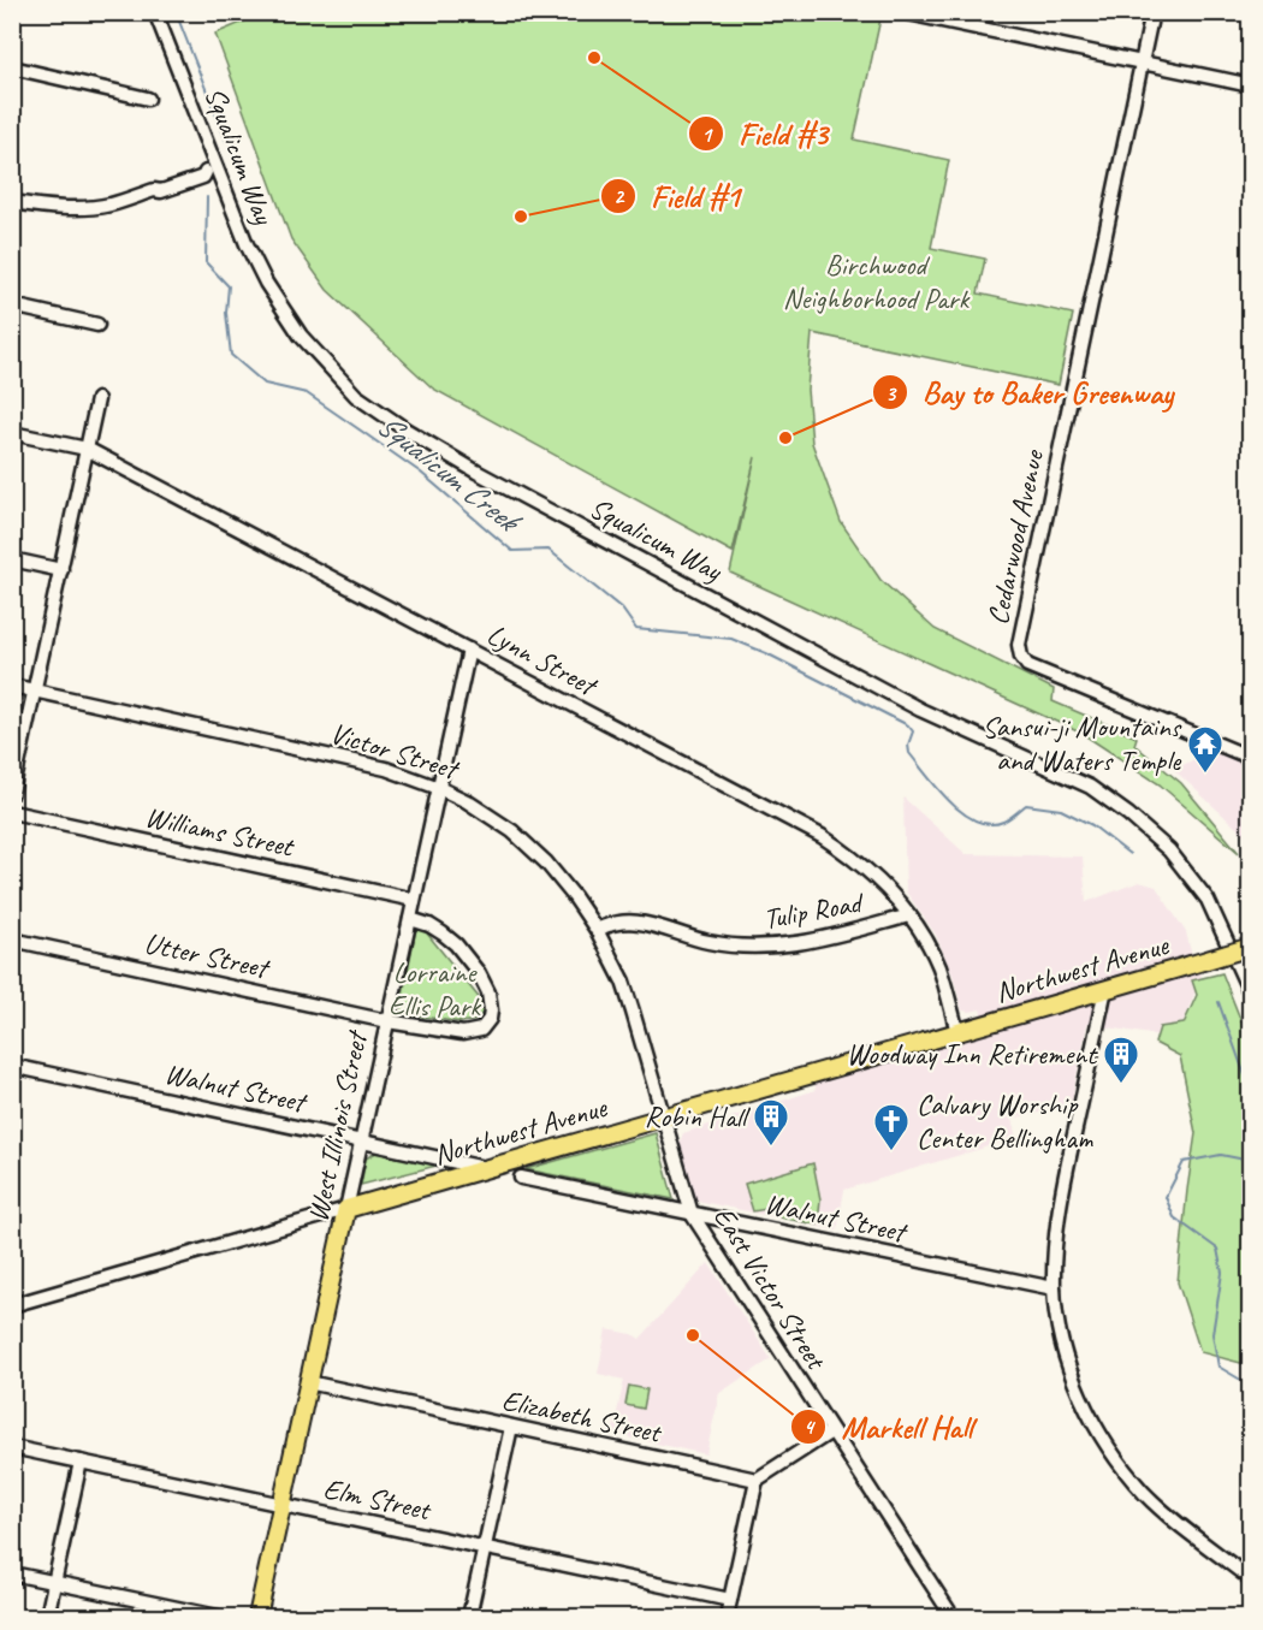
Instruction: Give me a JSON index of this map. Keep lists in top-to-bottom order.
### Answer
{
  "streets": {
    "main road": ["Northwest Avenue", "West Illinois Street"],
    "street": [
      "Squalicum Way",
      "Cedarwood Avenue",
      "Lynn Street",
      "Victor Street",
      "Williams Street",
      "Tulip Road",
      "Utter Street",
      "Walnut Street",
      "East Victor Street",
      "Elizabeth Street",
      "Elm Street"
    ]
  },
  "crossings": [
    ["Lynn Street", "Tulip Road"],
    ["Lynn Street", "Northwest Avenue"],
    ["Lynn Street", "West Illinois Street"],
    ["Victor Street", "Tulip Road"],
    ["Victor Street", "Northwest Avenue"],
    ["Victor Street", "West Illinois Street"],
    ["Victor Street", "East Victor Street"],
    ["Williams Street", "West Illinois Street"],
    ["Utter Street", "West Illinois Street"],
    ["Northwest Avenue", "Walnut Street"],
    ["Northwest Avenue", "West Illinois Street"],
    ["Northwest Avenue", "East Victor Street"],
    ["Walnut Street", "West Illinois Street"],
    ["Walnut Street", "East Victor Street"],
    ["West Illinois Street", "Elizabeth Street"],
    ["West Illinois Street", "Elm Street"]
  ],
  "water": ["Squalicum Creek"],
  "parks": ["Birchwood Neighborhood Park", "Lorraine Ellis Park"],
  "places": {
    "other": [
      "Field #3",
      "Field #1",
      "Bay to Baker Greenway",
      "Markell Hall"
    ],
    "temple": ["Sansui-ji Mountains and Waters Temple"],
    "building": ["Woodway Inn Retirement", "Robin Hall"],
    "church": ["Calvary Worship Center Bellingham"]
  }
}
